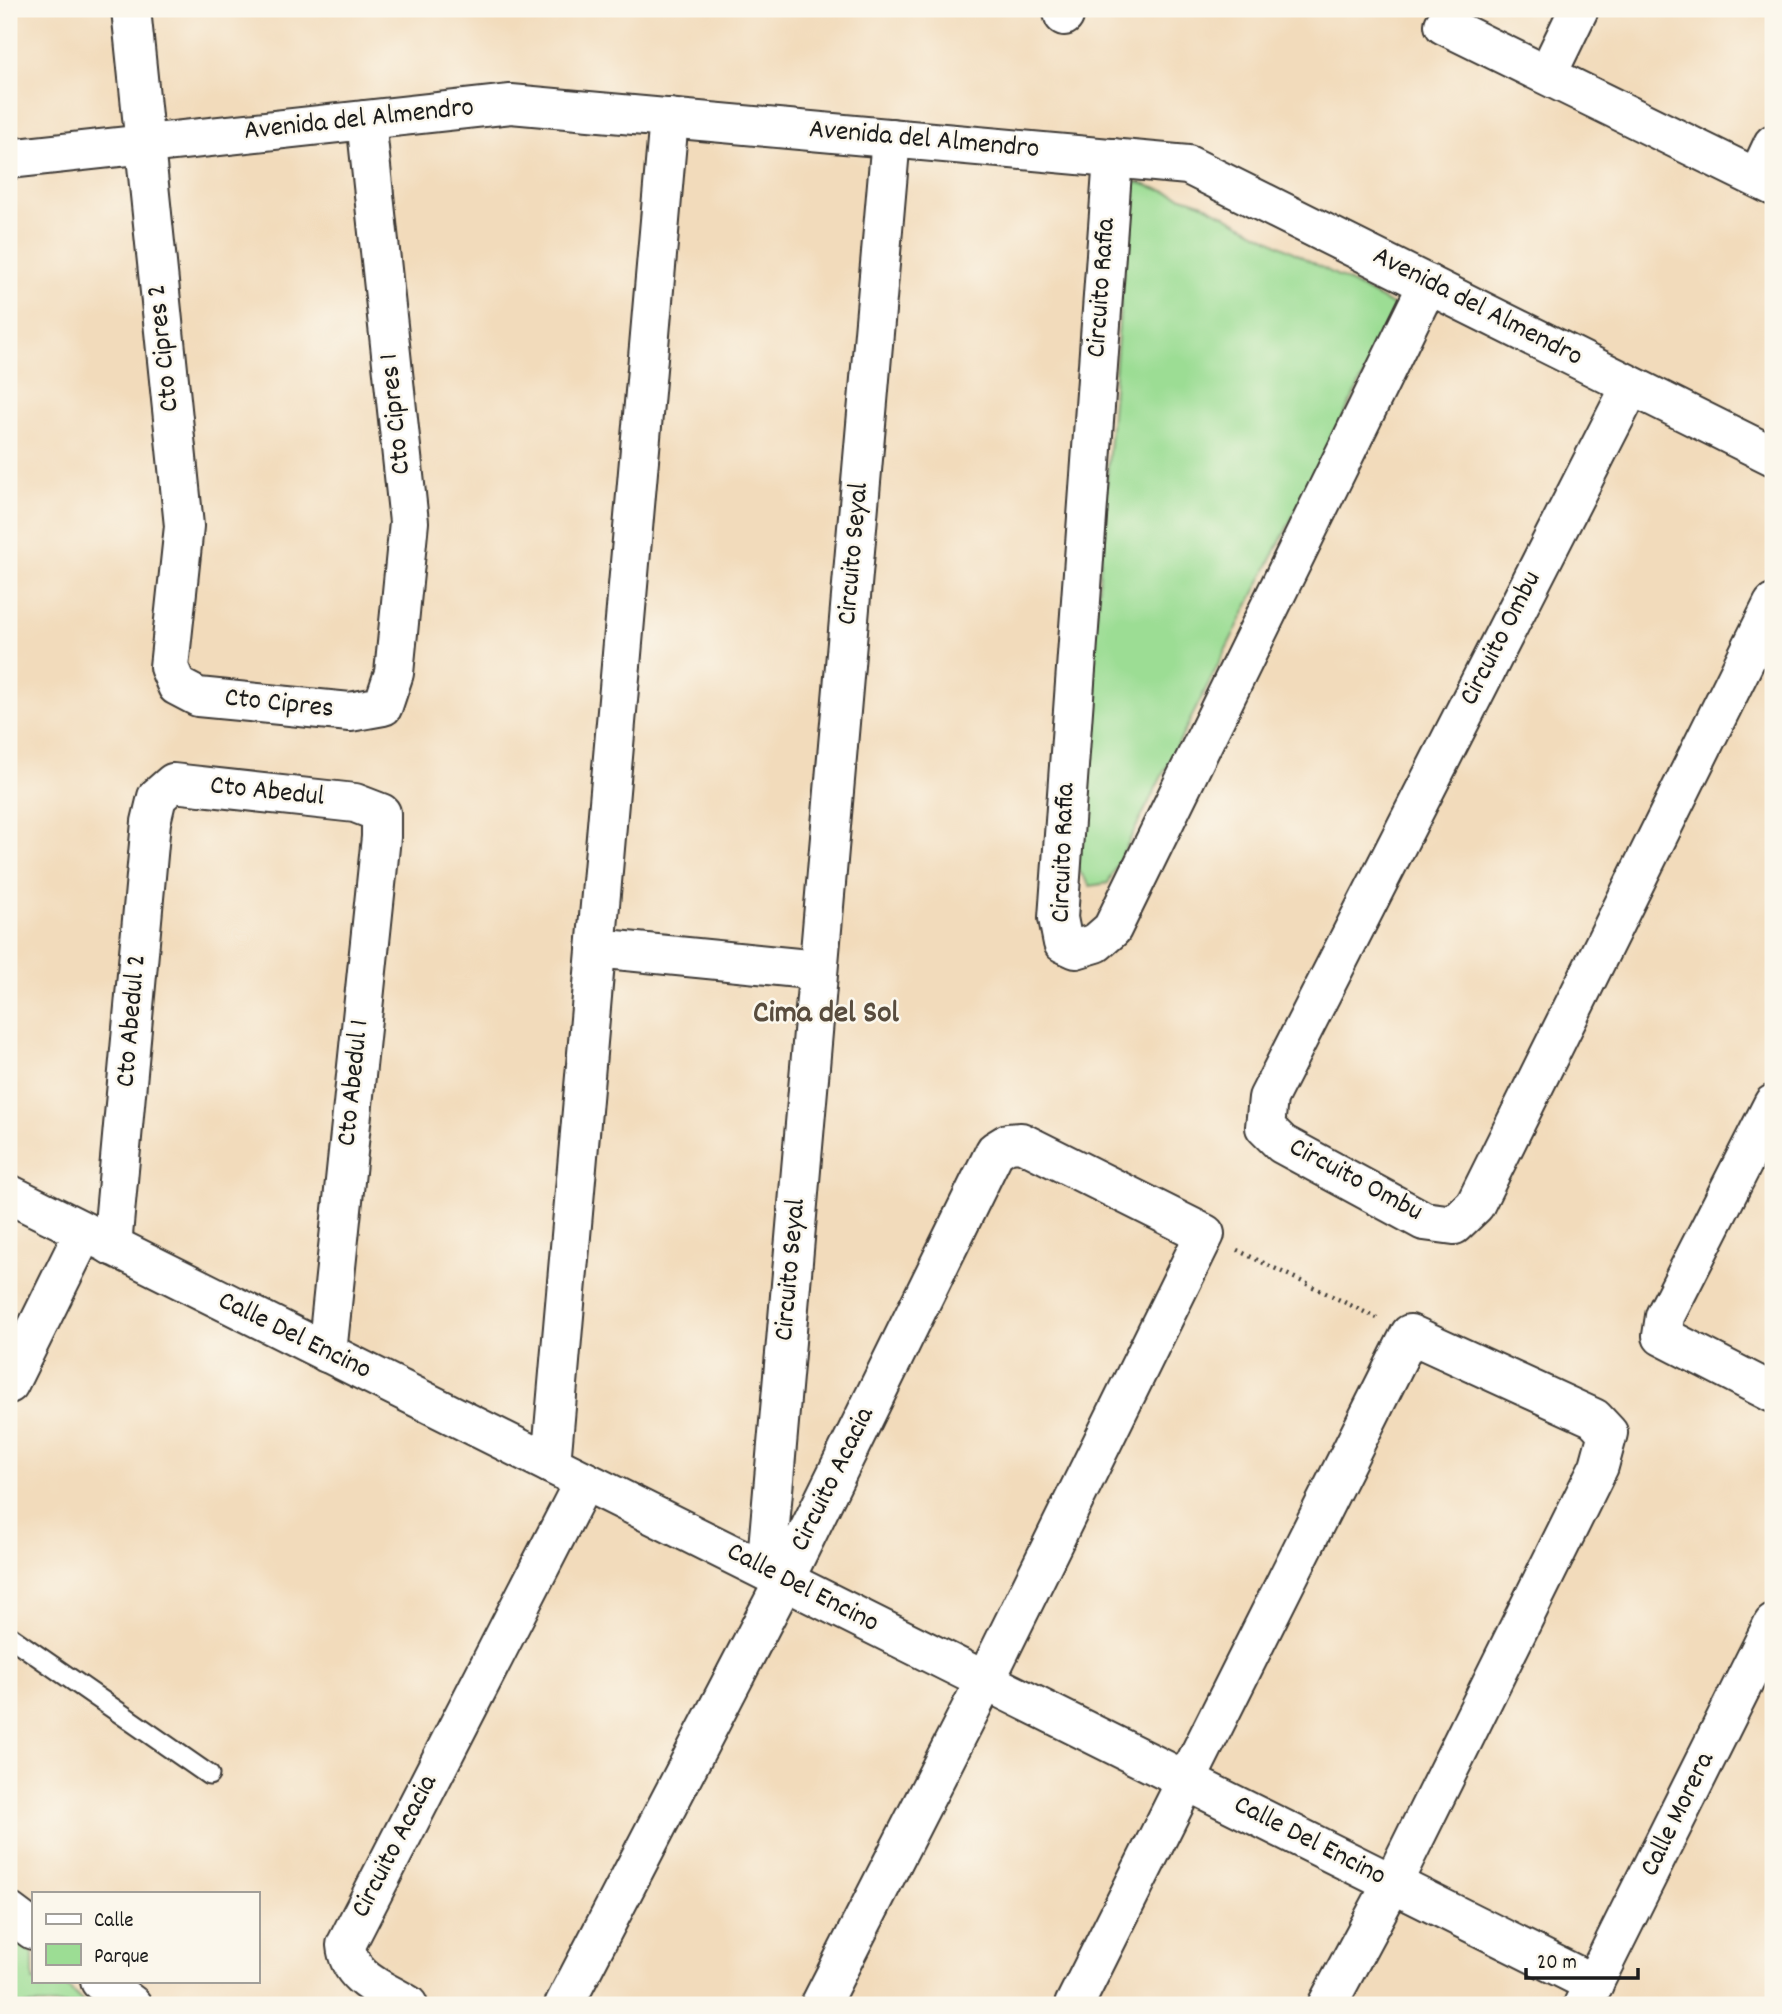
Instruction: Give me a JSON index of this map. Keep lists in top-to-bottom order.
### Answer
{
  "streets": {
    "street": [
      "Avenida del Almendro",
      "Circuito Rafia",
      "Cto Cipres 2",
      "Cto Cipres 1",
      "Circuito Seyal",
      "Circuito Ombu",
      "Cto Cipres",
      "Cto Abedul",
      "Cto Abedul 2",
      "Cto Abedul 1",
      "Calle Del Encino",
      "Circuito Acacia",
      "Calle Morera"
    ]
  },
  "crossings": [
    ["Avenida del Almendro", "Circuito Rafia"],
    ["Avenida del Almendro", "Cto Cipres 2"],
    ["Avenida del Almendro", "Cto Cipres 1"],
    ["Avenida del Almendro", "Circuito Seyal"],
    ["Avenida del Almendro", "Circuito Ombu"],
    ["Cto Cipres 2", "Cto Cipres"],
    ["Cto Cipres 1", "Cto Cipres"],
    ["Circuito Seyal", "Calle Del Encino"],
    ["Circuito Seyal", "Circuito Acacia"],
    ["Cto Abedul", "Cto Abedul 2"],
    ["Cto Abedul", "Cto Abedul 1"],
    ["Cto Abedul 2", "Calle Del Encino"],
    ["Cto Abedul 1", "Calle Del Encino"],
    ["Calle Del Encino", "Circuito Acacia"],
    ["Calle Del Encino", "Calle Morera"]
  ],
  "districts": ["Cima del Sol"],
  "legend": ["Calle", "Parque"],
  "scale_bar": "20 m"
}
